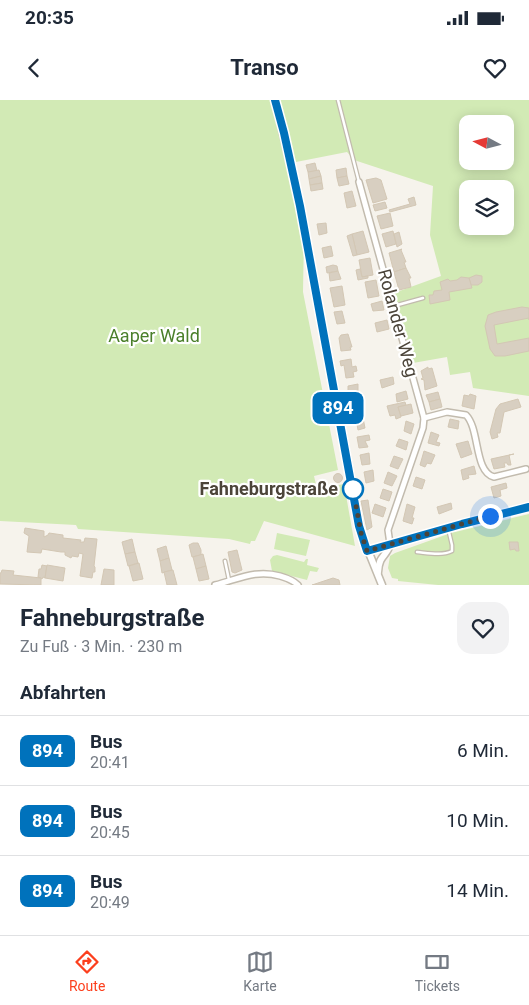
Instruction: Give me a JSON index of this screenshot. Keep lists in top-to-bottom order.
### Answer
{
  "streets": {
    "street": ["Rolander Weg"]
  },
  "parks": ["Aaper Wald"],
  "places": ["Fahneburgstraße"],
  "lines": ["bus line 894"],
  "north": "left",
  "page": {
    "status": "20:35",
    "header": "Transo",
    "on_map": "894",
    "heading": [
      ["Fahneburgstraße", "Zu Fuß · 3 Min. · 230 m"],
      "Abfahrten"
    ],
    "list": [
      {
        "mark": "894",
        "name": "Bus",
        "note": "20:41",
        "value": "6 Min."
      },
      {
        "mark": "894",
        "name": "Bus",
        "note": "20:45",
        "value": "10 Min."
      },
      {
        "mark": "894",
        "name": "Bus",
        "note": "20:49",
        "value": "14 Min."
      }
    ],
    "tabs": ["Route", "Karte", "Tickets"]
  }
}
